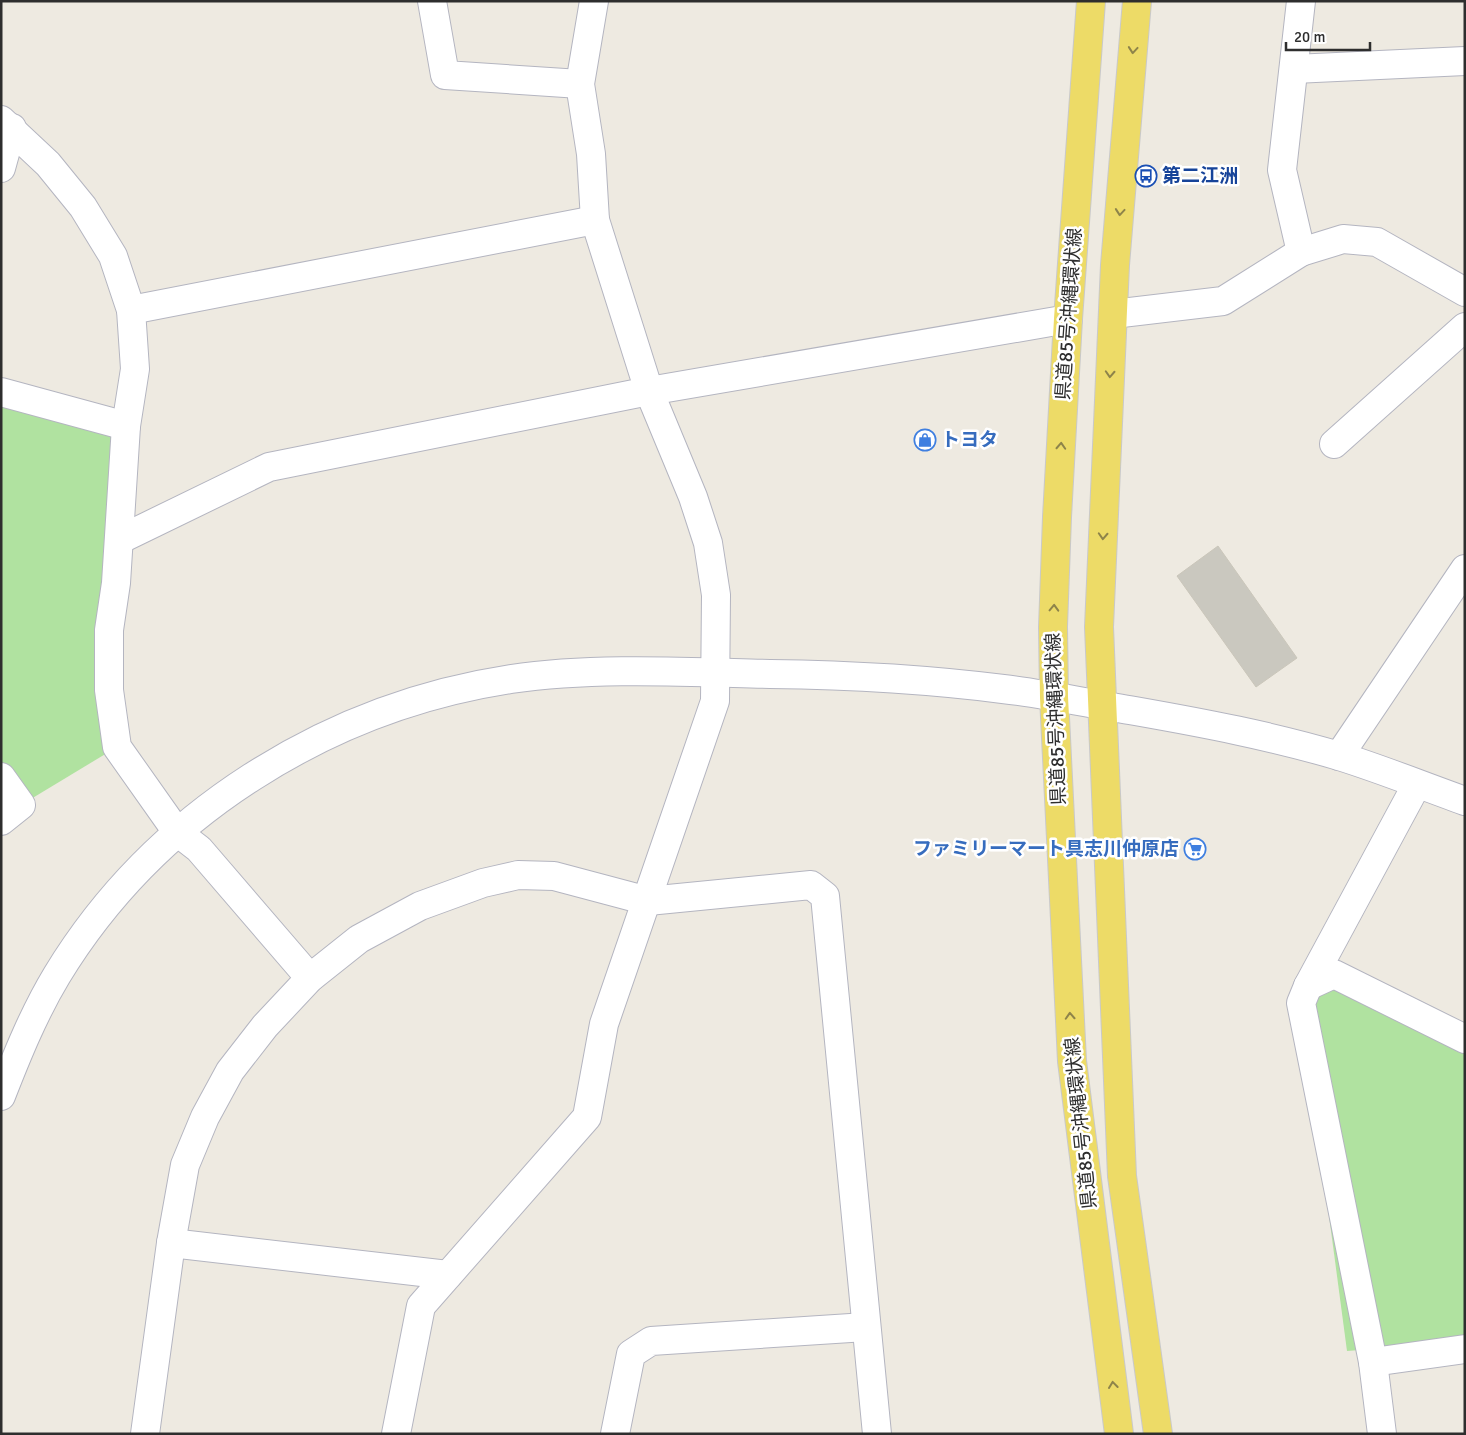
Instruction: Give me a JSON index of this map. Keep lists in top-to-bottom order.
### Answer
{
  "streets": {
    "main road": ["県道85号沖縄環状線"]
  },
  "places": {
    "bus stop": ["第二江洲"],
    "shop": ["トヨタ"],
    "supermarket": ["ファミリーマート具志川仲原店"]
  },
  "scale_bar": "20 m"
}
